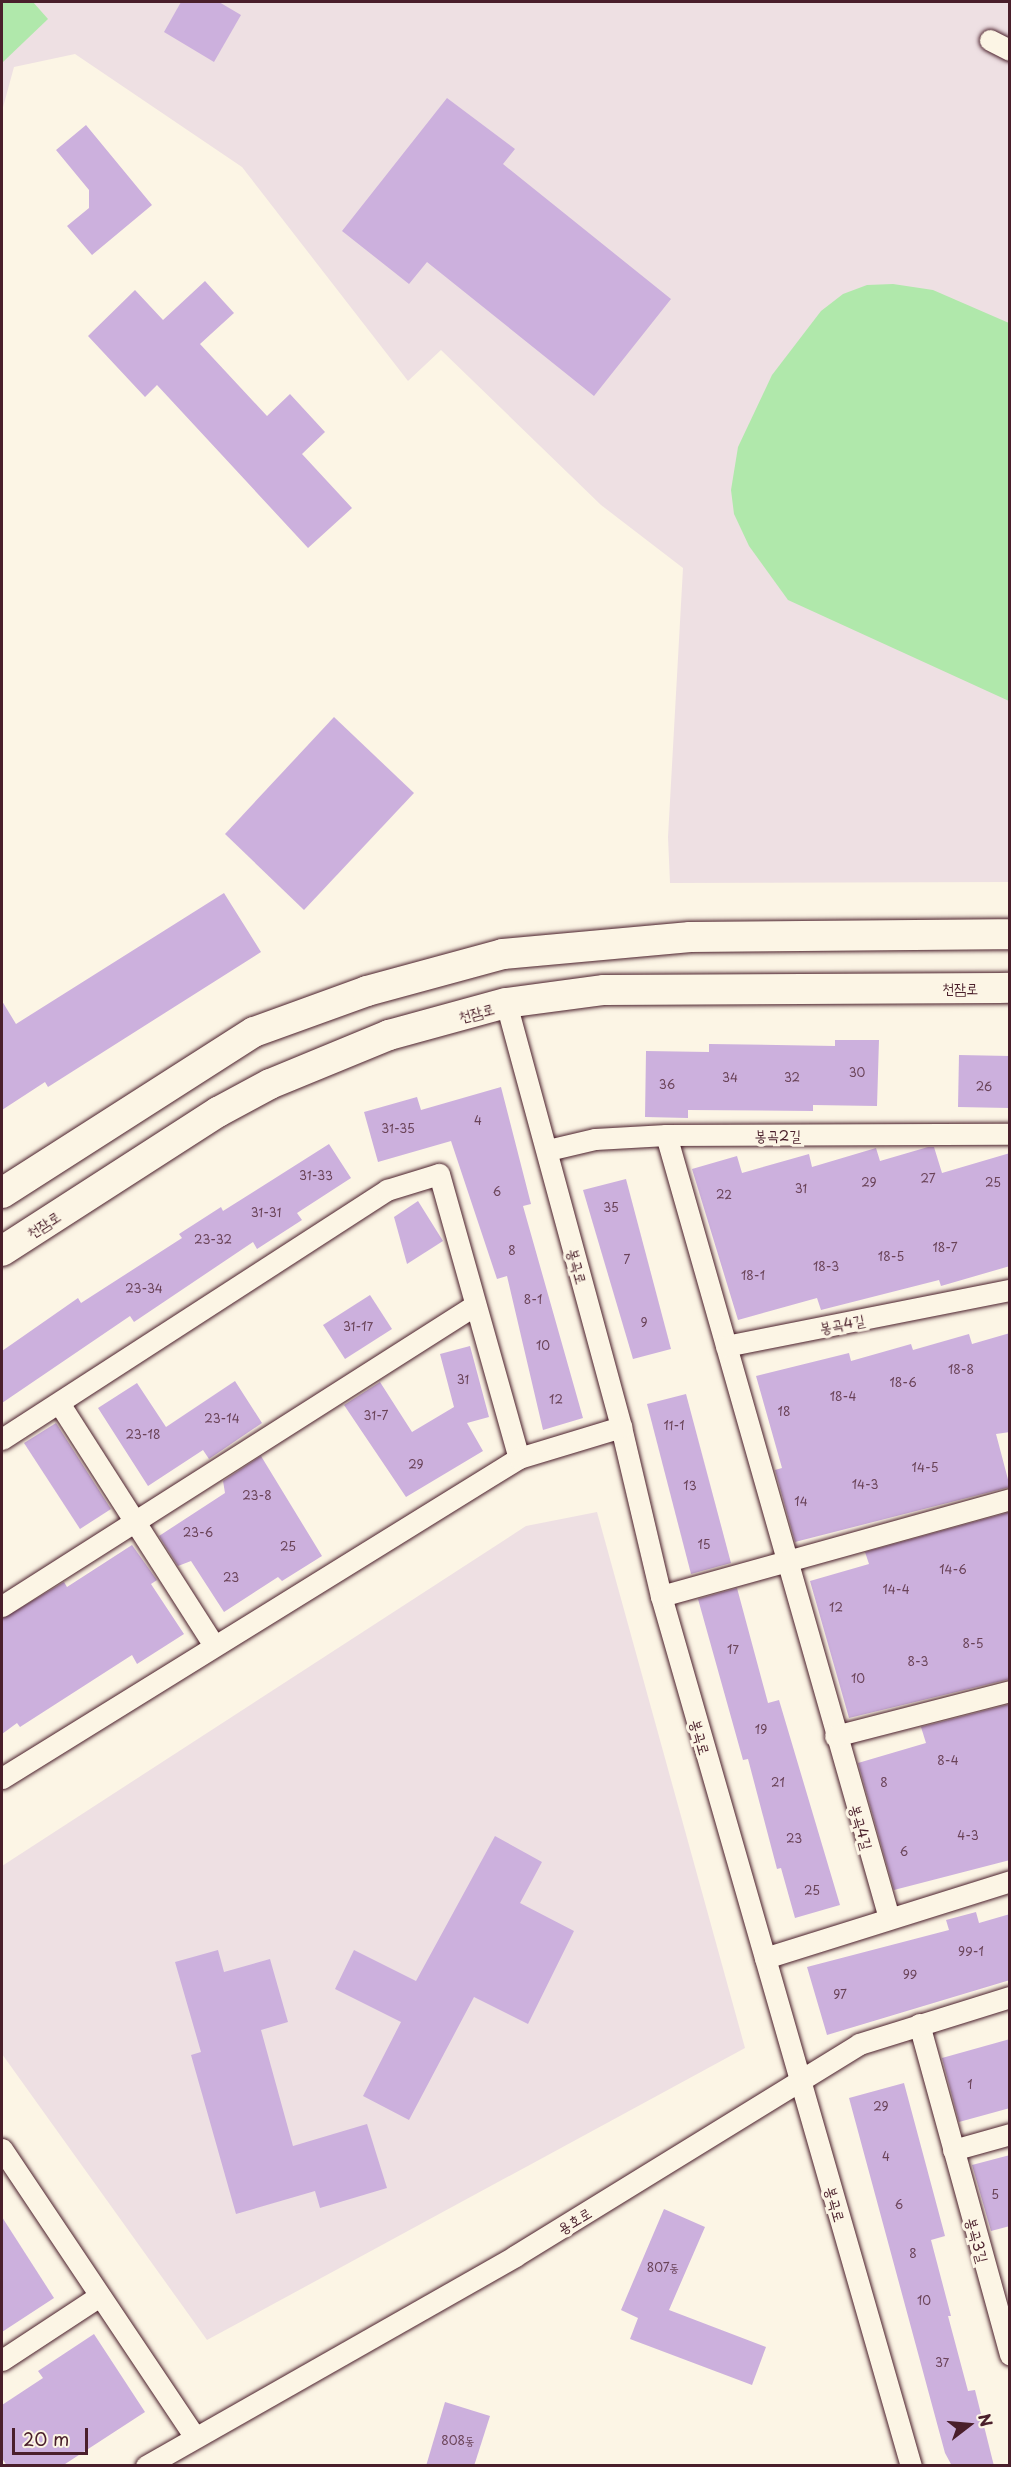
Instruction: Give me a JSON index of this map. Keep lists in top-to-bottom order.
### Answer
{
  "streets": {
    "street": [
      "천잠로",
      "봉곡2길",
      "봉곡로",
      "봉곡4길",
      "용호로",
      "봉곡3길"
    ]
  },
  "crossings": [
    ["천잠로", "봉곡로"],
    ["봉곡2길", "봉곡로"],
    ["봉곡2길", "봉곡4길"],
    ["봉곡로", "용호로"],
    ["용호로", "봉곡3길"]
  ],
  "house_numbers": [
    "30",
    "34",
    "32",
    "36",
    "26",
    "4",
    "31-35",
    "31-33",
    "27",
    "29",
    "25",
    "31",
    "6",
    "22",
    "35",
    "31-31",
    "23-32",
    "18-7",
    "8",
    "18-5",
    "7",
    "18-3",
    "18-1",
    "23-34",
    "8-1",
    "9",
    "31-17",
    "10",
    "18-8",
    "31",
    "18-6",
    "18-4",
    "12",
    "18",
    "31-7",
    "23-14",
    "11-1",
    "23-18",
    "29",
    "14-5",
    "14-3",
    "13",
    "23-8",
    "14",
    "23-6",
    "15",
    "25",
    "14-6",
    "23",
    "14-4",
    "12",
    "8-5",
    "17",
    "8-3",
    "10",
    "19",
    "8-4",
    "21",
    "8",
    "4-3",
    "23",
    "6",
    "25",
    "99-1",
    "99",
    "97",
    "1",
    "29",
    "4",
    "5",
    "6",
    "8",
    "807동",
    "10",
    "37",
    "808동"
  ],
  "scale_bar": "20 m",
  "north": "right"
}
